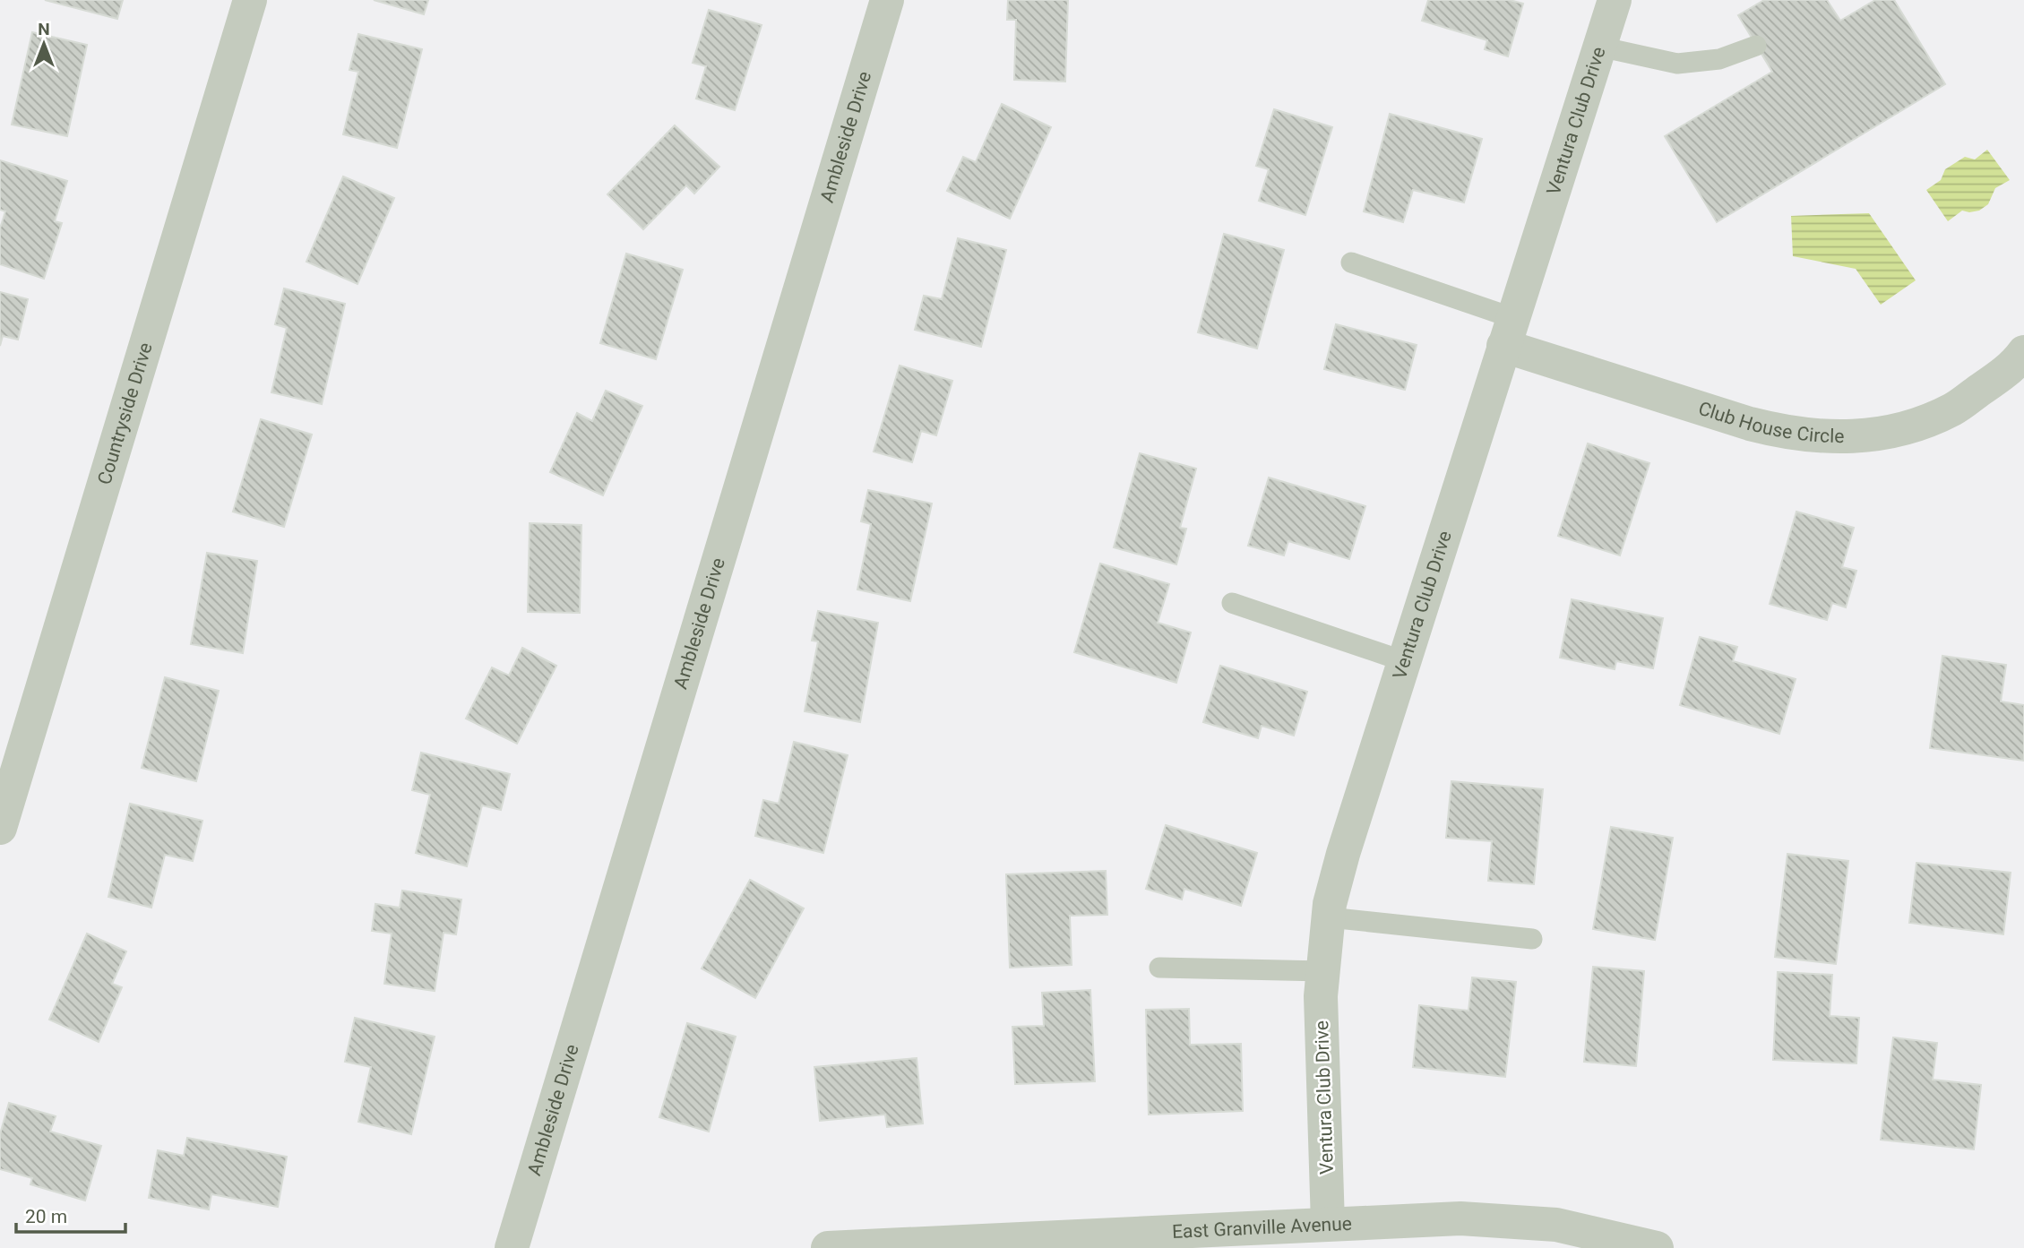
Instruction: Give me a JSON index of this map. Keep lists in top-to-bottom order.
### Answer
{
  "streets": {
    "street": [
      "Ventura Club Drive",
      "Ambleside Drive",
      "Countryside Drive",
      "Club House Circle",
      "East Granville Avenue"
    ]
  },
  "crossings": [
    ["Ventura Club Drive", "Club House Circle"],
    ["Ventura Club Drive", "East Granville Avenue"]
  ],
  "scale_bar": "20 m",
  "north": "top"
}
